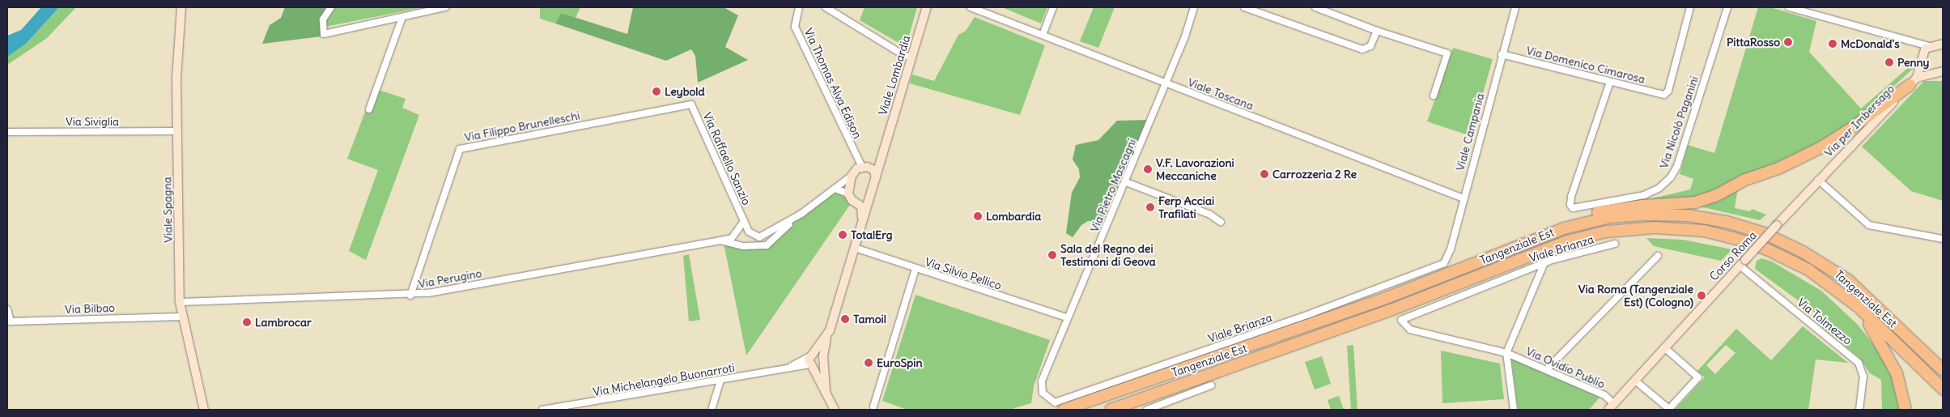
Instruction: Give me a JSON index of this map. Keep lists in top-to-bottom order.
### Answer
{
  "streets": {
    "highway": ["Tangenziale Est"],
    "street": [
      "Via Domenico Cimarosa",
      "Viale Lombardia",
      "Via Thomas Alva Edison",
      "Viale Toscana",
      "Via per Imbersago",
      "Via Siviglia",
      "Via Nicolò Paganini",
      "Via Filippo Brunelleschi",
      "Viale Campania",
      "Via Raffaello Sanzio",
      "Via Pietro Mascagni",
      "Viale Spagna",
      "Viale Brianza",
      "Corso Roma",
      "Via Silvio Pellico",
      "Via Perugino",
      "Via Bilbao",
      "Via Tolmezzo",
      "Via Ovidio Publio",
      "Via Michelangelo Buonarroti"
    ]
  },
  "crossings": [
    ["Via Domenico Cimarosa", "Via Nicolò Paganini"],
    ["Via Domenico Cimarosa", "Viale Campania"],
    ["Viale Lombardia", "Via Thomas Alva Edison"],
    ["Viale Lombardia", "Via Silvio Pellico"],
    ["Viale Lombardia", "Via Perugino"],
    ["Viale Lombardia", "Via Michelangelo Buonarroti"],
    ["Via Thomas Alva Edison", "Via Perugino"],
    ["Viale Toscana", "Viale Campania"],
    ["Viale Toscana", "Via Pietro Mascagni"],
    ["Via per Imbersago", "Corso Roma"],
    ["Via Siviglia", "Viale Spagna"],
    ["Via Filippo Brunelleschi", "Via Raffaello Sanzio"],
    ["Via Filippo Brunelleschi", "Via Perugino"],
    ["Viale Campania", "Viale Brianza"],
    ["Via Raffaello Sanzio", "Via Perugino"],
    ["Via Pietro Mascagni", "Viale Brianza"],
    ["Via Pietro Mascagni", "Via Silvio Pellico"],
    ["Viale Spagna", "Via Perugino"],
    ["Viale Spagna", "Via Bilbao"],
    ["Viale Brianza", "Via Ovidio Publio"],
    ["Corso Roma", "Via Tolmezzo"],
    ["Corso Roma", "Via Ovidio Publio"]
  ],
  "places": [
    "PittaRosso",
    "McDonald's",
    "Penny",
    "Leybold",
    "V.F. Lavorazioni Meccaniche",
    "Carrozzeria 2 Re",
    "Ferp Acciai Trafilati",
    "Lombardia",
    "TotalErg",
    "Sala del Regno dei Testimoni di Geova",
    "Via Roma (Tangenziale Est) (Cologno)",
    "Tamoil",
    "Lambrocar",
    "EuroSpin"
  ]
}
